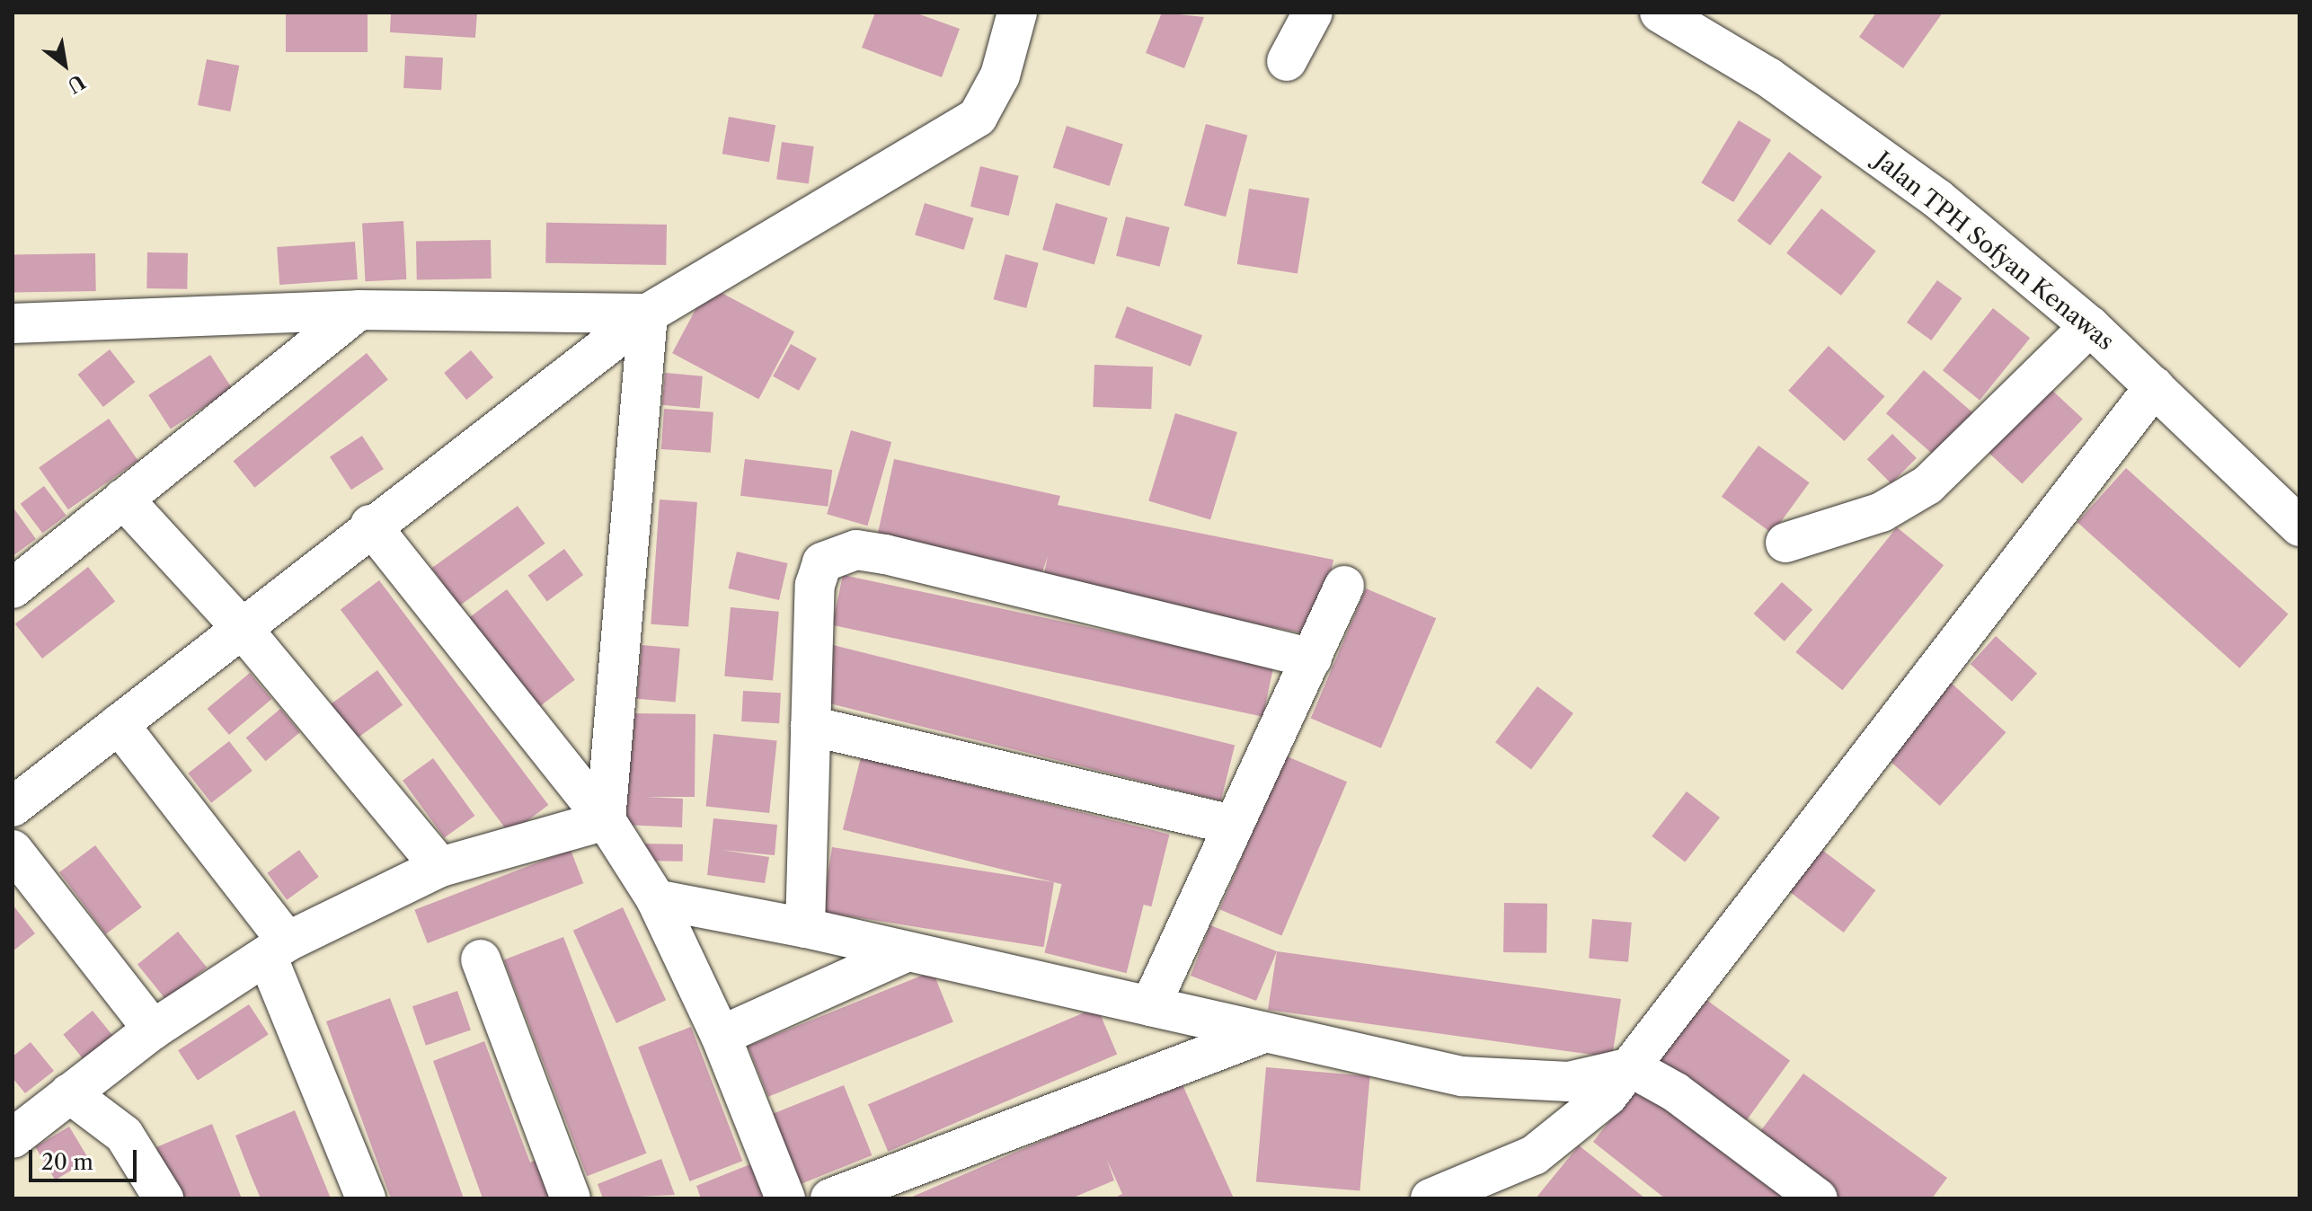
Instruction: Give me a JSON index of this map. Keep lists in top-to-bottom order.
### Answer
{
  "streets": {
    "street": ["Jalan TPH Sofyan Kenawas"]
  },
  "scale_bar": "20 m",
  "north": "bottom right"
}
